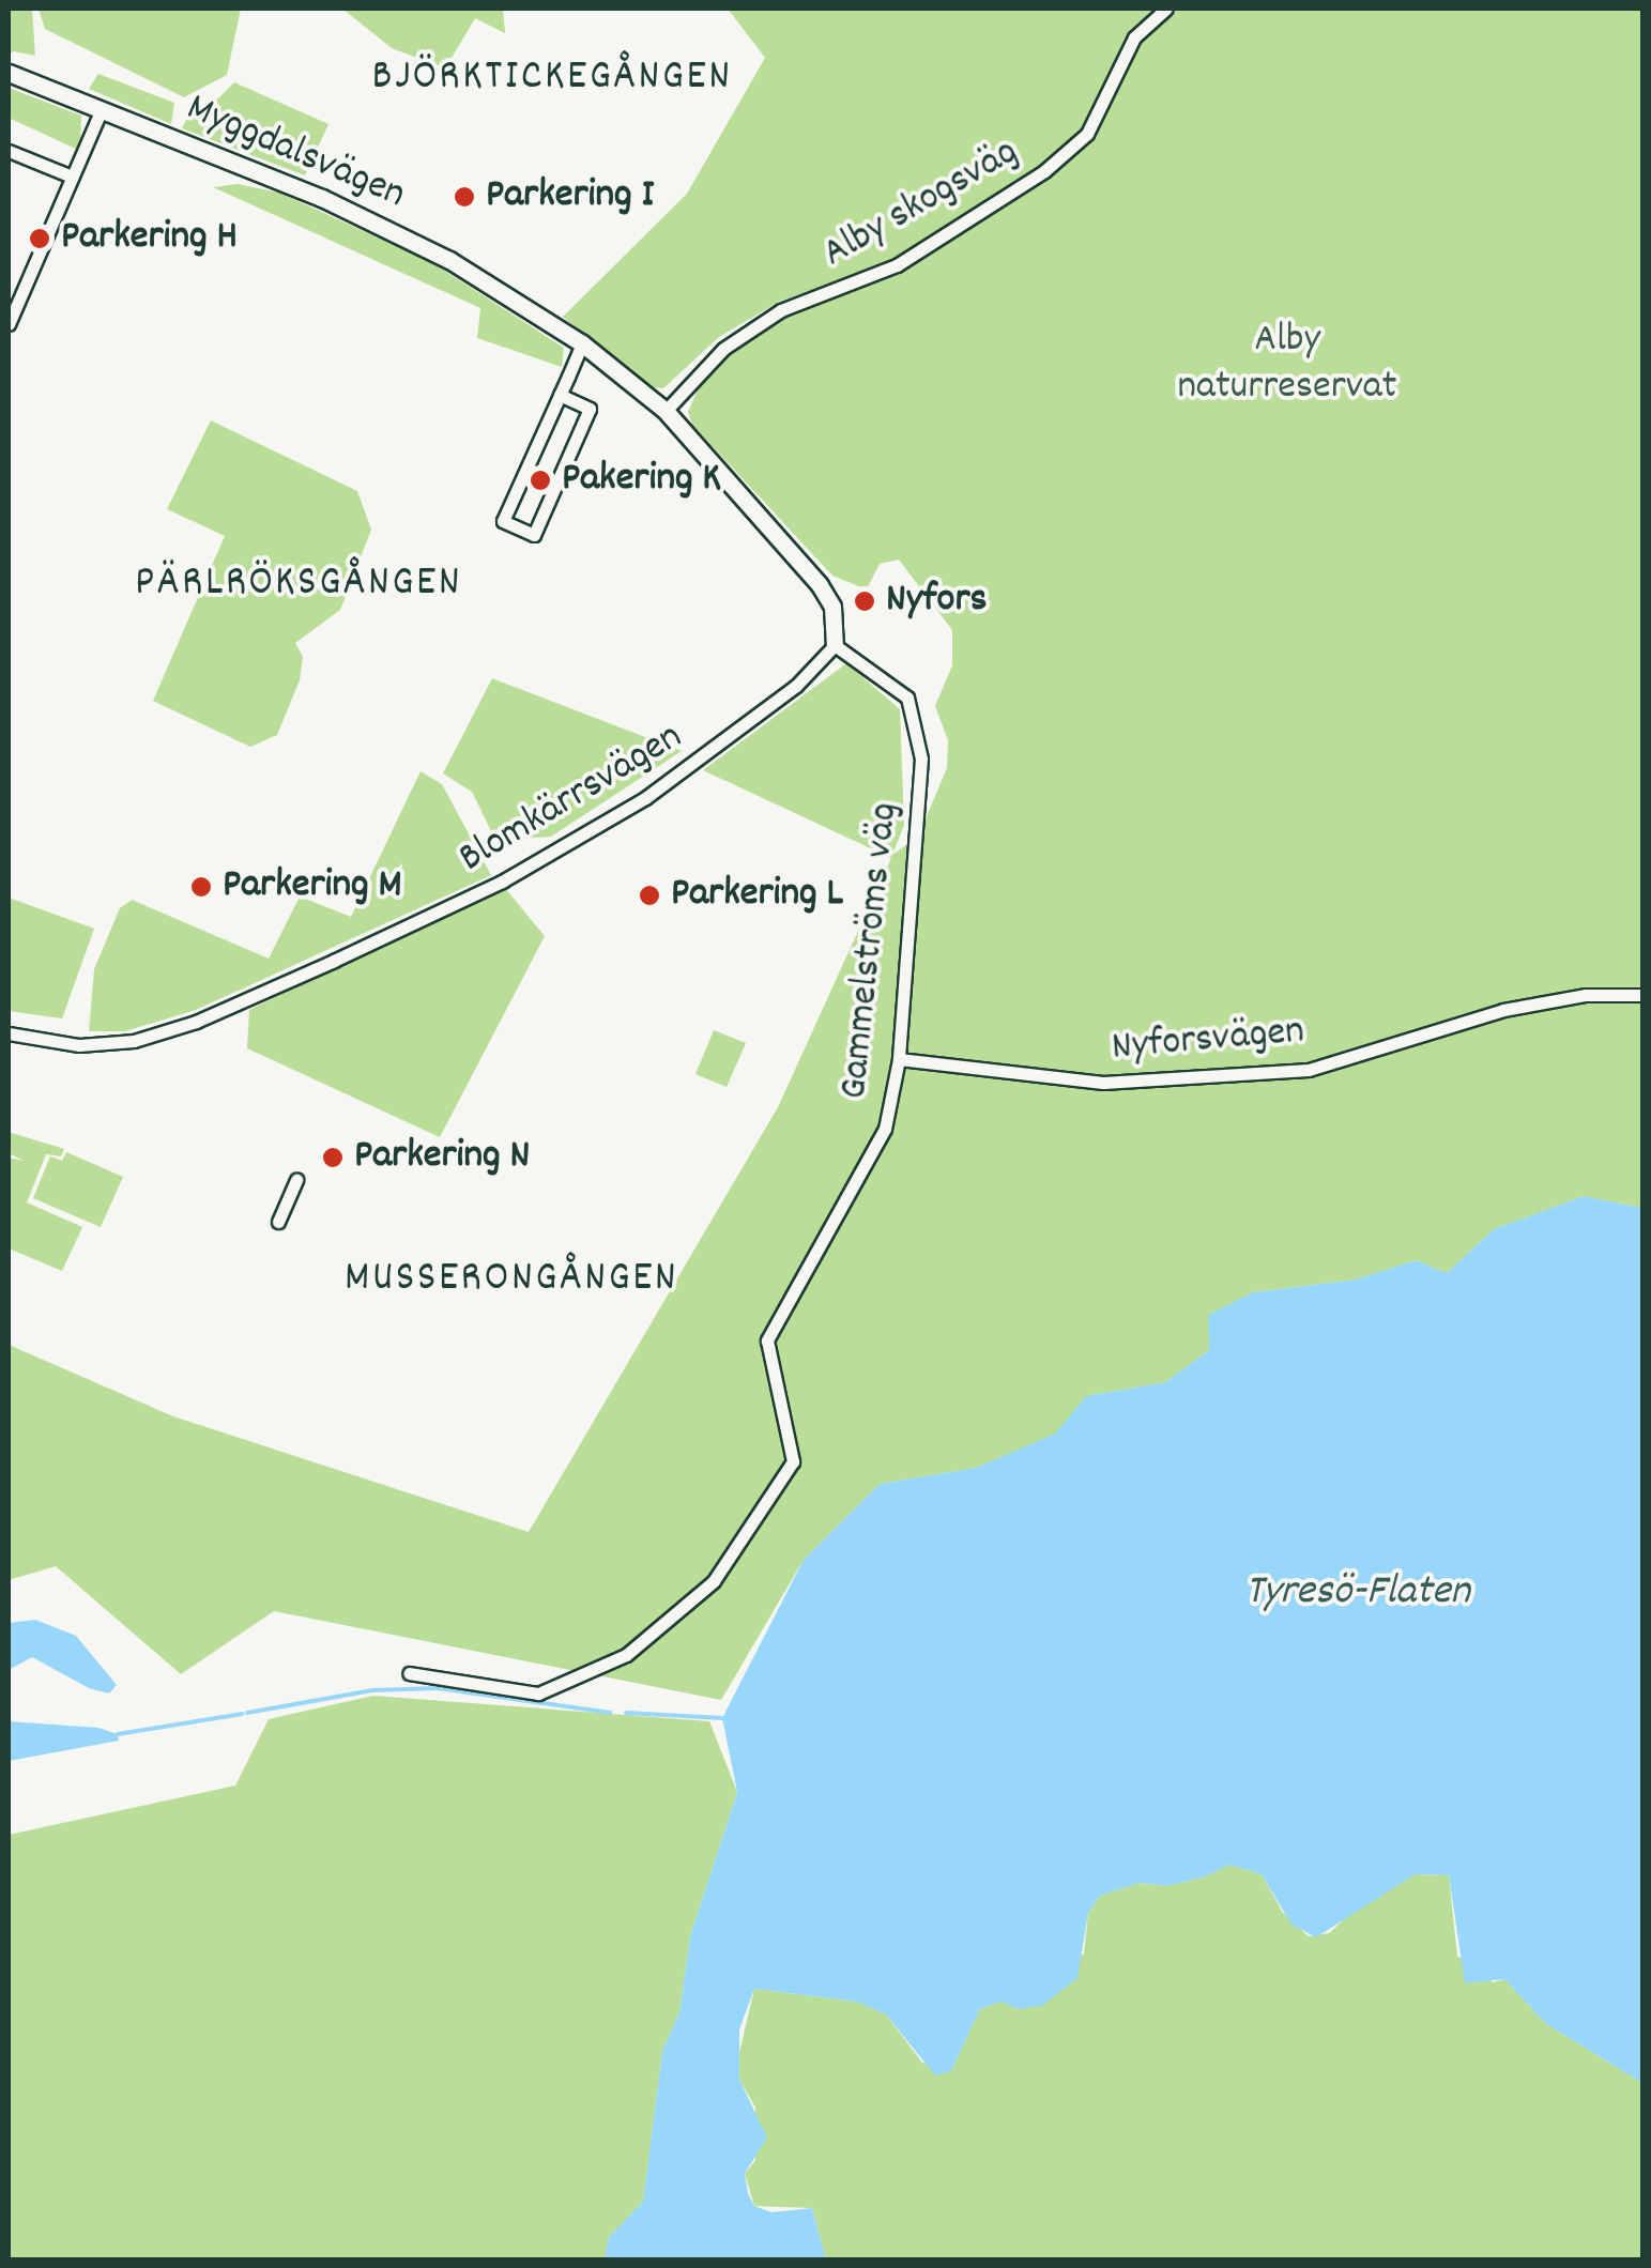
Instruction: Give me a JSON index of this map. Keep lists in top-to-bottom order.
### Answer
{
  "streets": {
    "street": [
      "Myggdalsvägen",
      "Alby skogsväg",
      "Blomkärrsvägen",
      "Gammelströms väg",
      "Nyforsvägen"
    ]
  },
  "crossings": [
    ["Myggdalsvägen", "Alby skogsväg"],
    ["Myggdalsvägen", "Blomkärrsvägen"],
    ["Myggdalsvägen", "Gammelströms väg"],
    ["Blomkärrsvägen", "Gammelströms väg"],
    ["Gammelströms väg", "Nyforsvägen"]
  ],
  "districts": ["BJÖRKTICKEGÅNGEN", "PÄRLRÖKSGÅNGEN", "MUSSERONGÅNGEN"],
  "water": ["Tyresö-Flaten"],
  "parks": ["Alby naturreservat"],
  "places": [
    "Parkering I",
    "Parkering H",
    "Pakering K",
    "Nyfors",
    "Parkering M",
    "Parkering L",
    "Parkering N"
  ]
}
